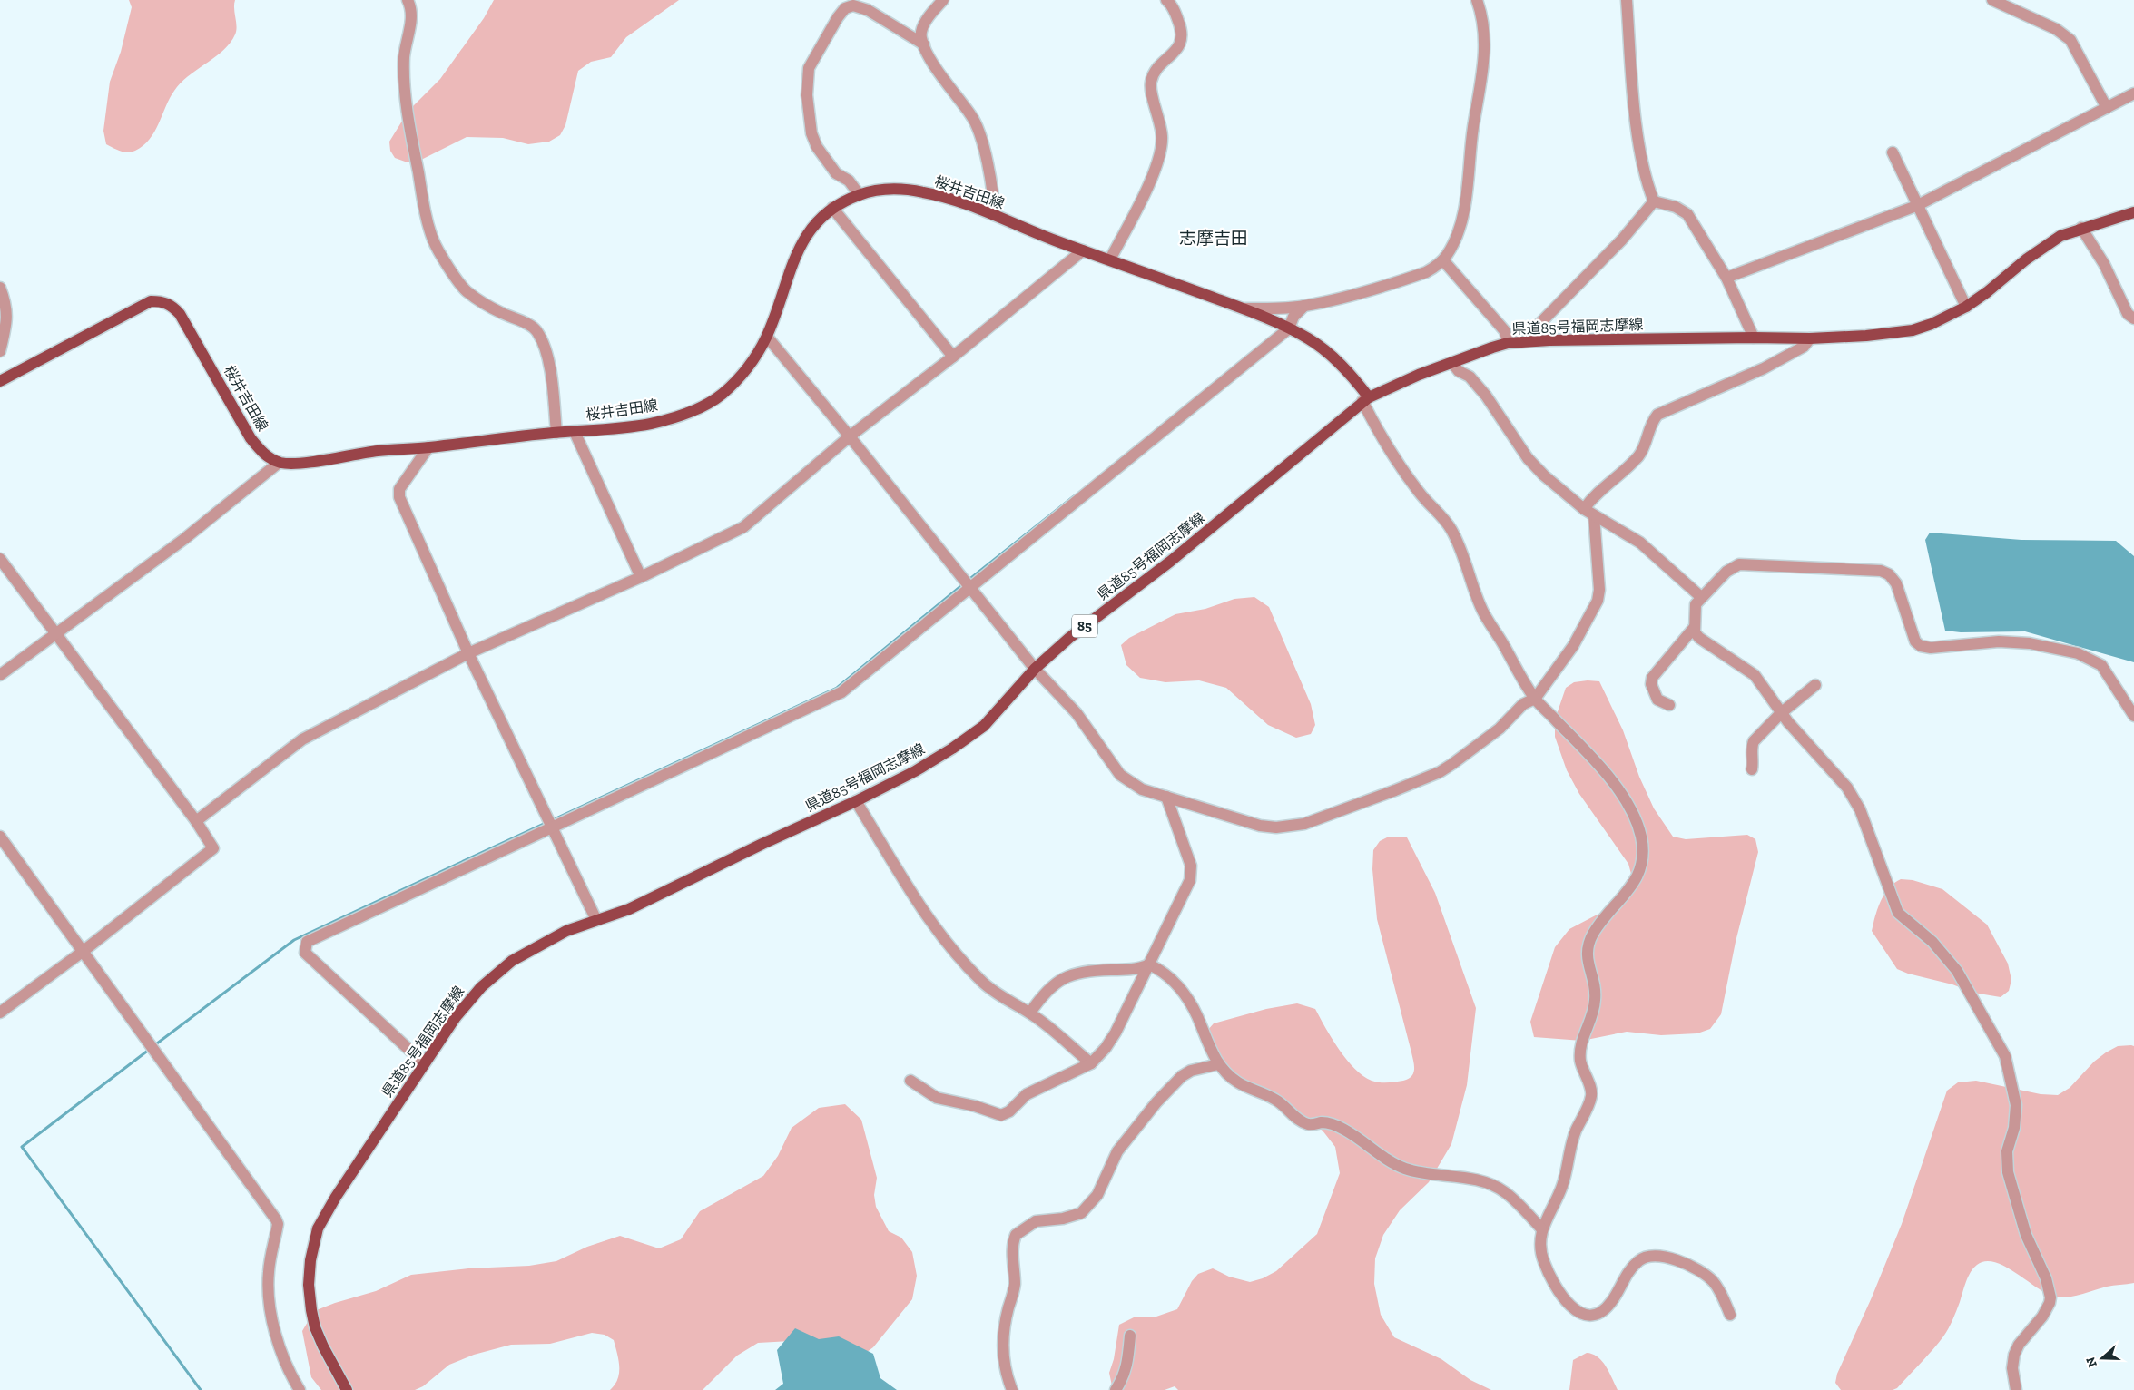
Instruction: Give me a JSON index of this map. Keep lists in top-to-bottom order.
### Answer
{
  "streets": {
    "main road": ["桜井吉田線", "県道85号福岡志摩線", "85"]
  },
  "crossings": [
    ["桜井吉田線", "県道85号福岡志摩線"]
  ],
  "districts": ["志摩吉田"],
  "north": "left"
}
